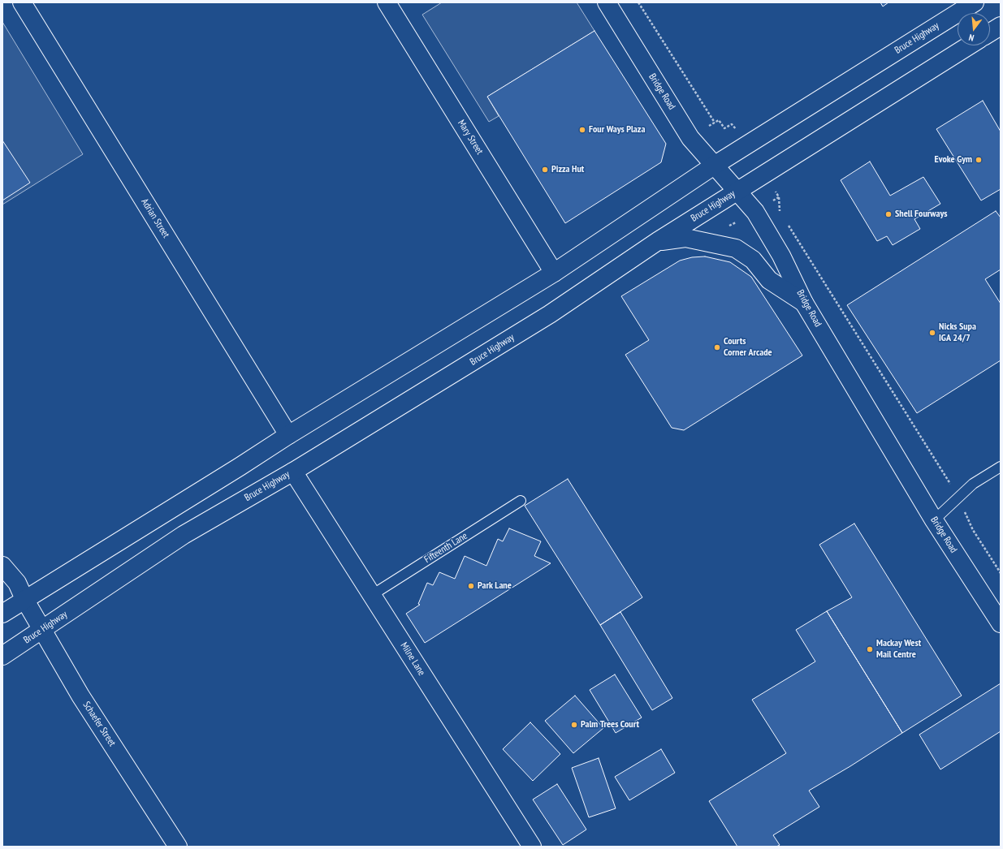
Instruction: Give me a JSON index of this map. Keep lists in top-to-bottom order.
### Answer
{
  "streets": {
    "main road": [
      "Bruce Highway",
      "Bridge Road",
      "Mary Street",
      "Adrian Street",
      "Milne Lane",
      "Schaefer Street"
    ],
    "lane": ["Fifteenth Lane"]
  },
  "crossings": [
    ["Bruce Highway", "Bridge Road"],
    ["Bruce Highway", "Mary Street"],
    ["Bruce Highway", "Adrian Street"],
    ["Bruce Highway", "Milne Lane"],
    ["Bruce Highway", "Schaefer Street"],
    ["Fifteenth Lane", "Milne Lane"]
  ],
  "places": [
    "Four Ways Plaza",
    "Evoke Gym",
    "Pizza Hut",
    "Shell Fourways",
    "Nicks Supa IGA 24/7",
    "Courts Corner Arcade",
    "Park Lane",
    "Mackay West Mail Centre",
    "Palm Trees Court"
  ],
  "north": "bottom"
}
